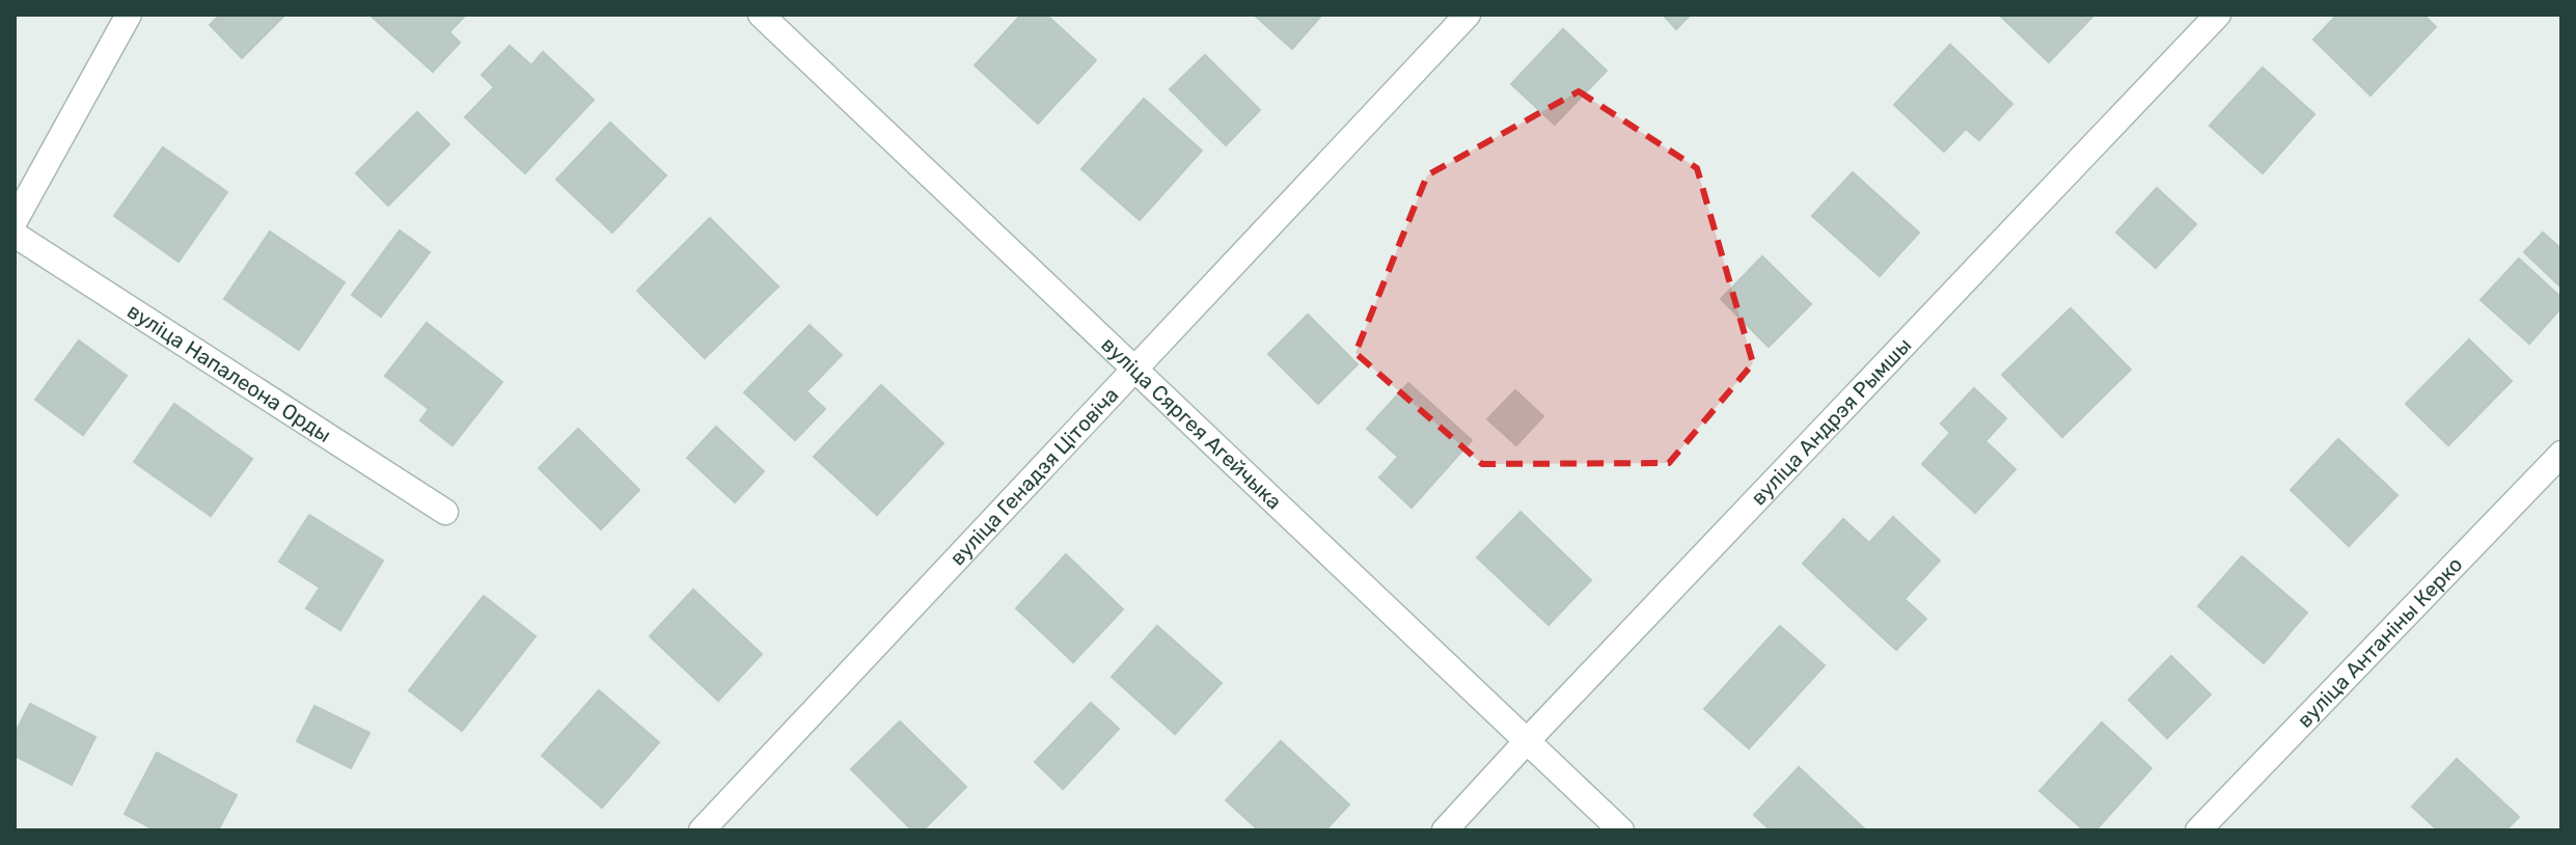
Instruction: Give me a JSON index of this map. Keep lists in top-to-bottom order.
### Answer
{
  "streets": {
    "street": [
      "вуліца Напалеона Орды",
      "вуліца Андрэя Рымшы",
      "вуліца Сяргея Агейчыка",
      "вуліца Генадзя Цітовіча",
      "вуліца Антаніны Керко"
    ]
  },
  "crossings": [
    ["вуліца Андрэя Рымшы", "вуліца Сяргея Агейчыка"],
    ["вуліца Сяргея Агейчыка", "вуліца Генадзя Цітовіча"]
  ]
}
